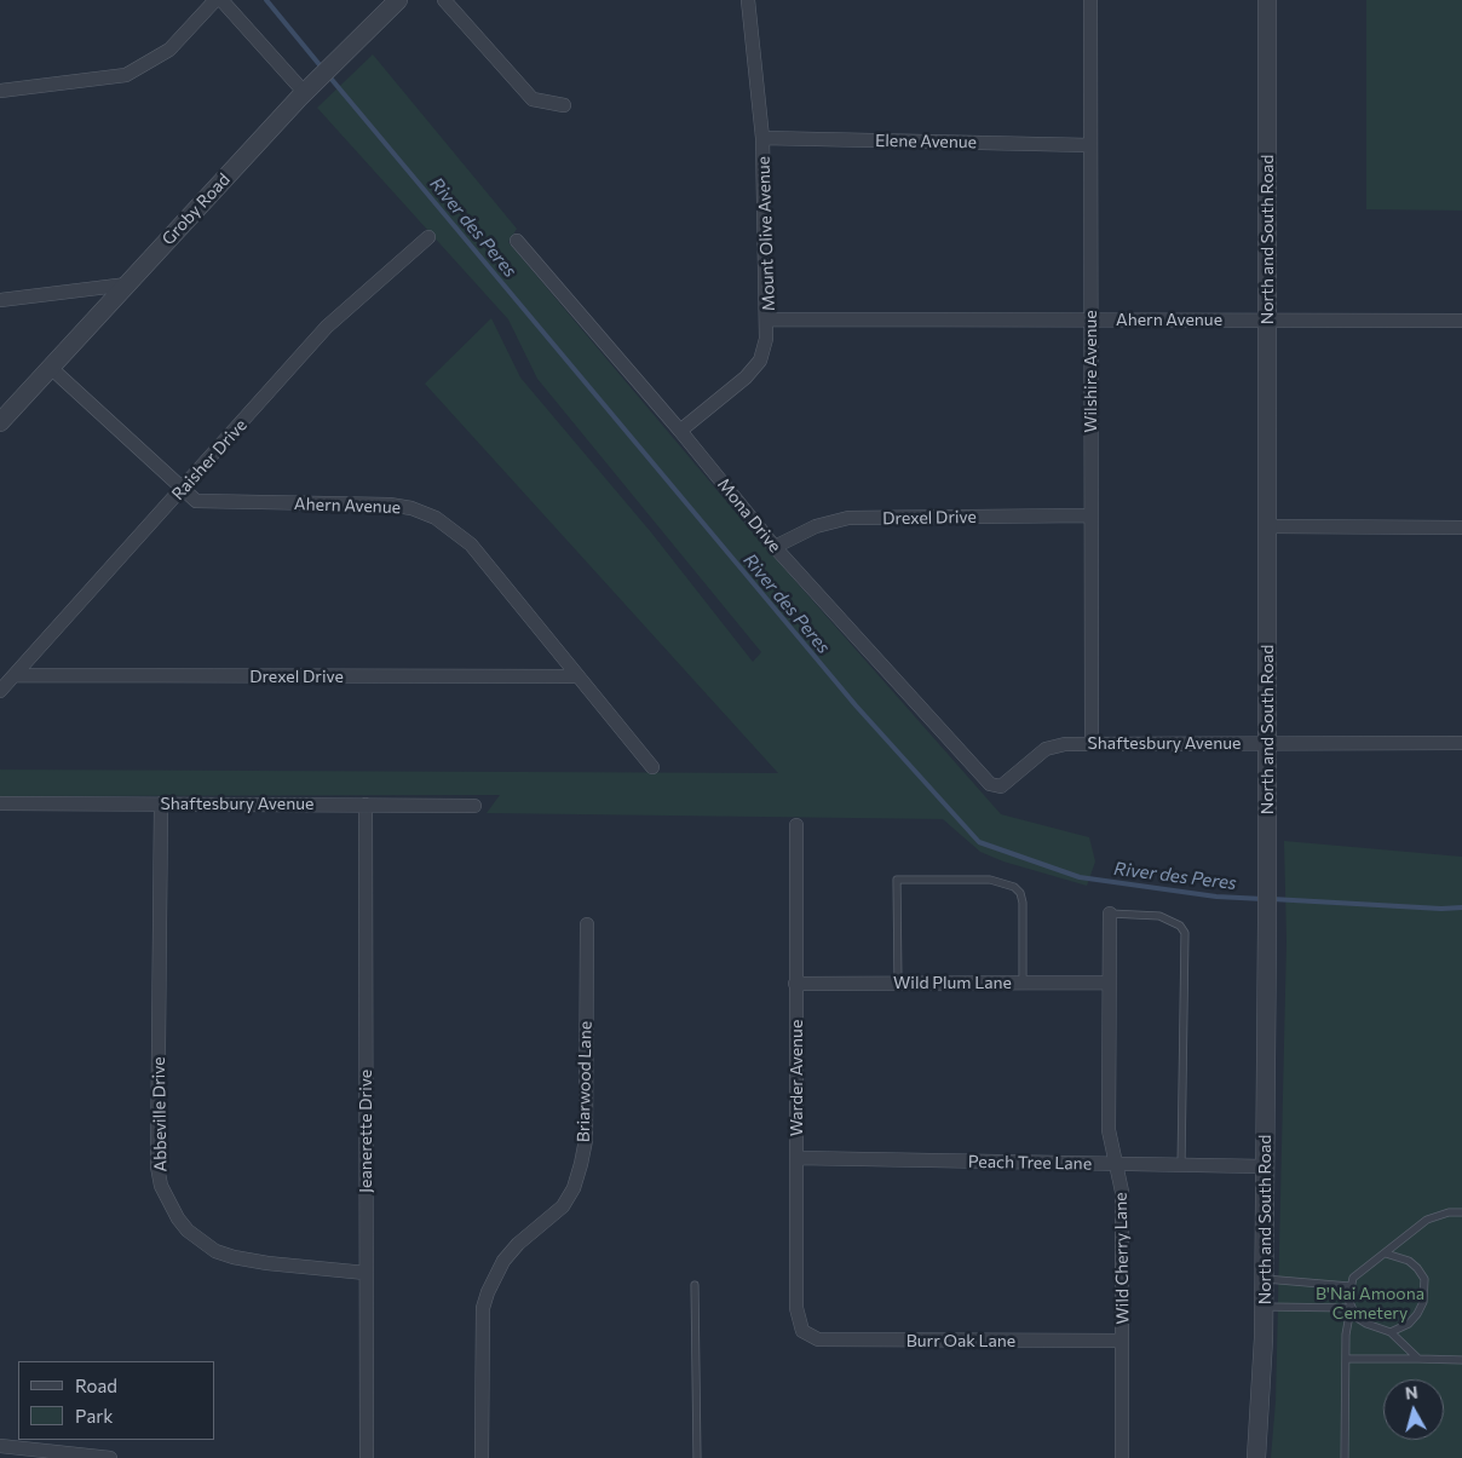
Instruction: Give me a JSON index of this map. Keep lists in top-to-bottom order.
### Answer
{
  "streets": {
    "street": [
      "Elene Avenue",
      "Groby Road",
      "Mount Olive Avenue",
      "North and South Road",
      "Ahern Avenue",
      "Wilshire Avenue",
      "Raisher Drive",
      "Mona Drive",
      "Drexel Drive",
      "Shaftesbury Avenue",
      "Wild Plum Lane",
      "Warder Avenue",
      "Briarwood Lane",
      "Abbeville Drive",
      "Jeanerette Drive",
      "Peach Tree Lane",
      "Wild Cherry Lane",
      "Burr Oak Lane"
    ]
  },
  "crossings": [
    ["Elene Avenue", "Mount Olive Avenue"],
    ["Elene Avenue", "Wilshire Avenue"],
    ["Groby Road", "Ahern Avenue"],
    ["Mount Olive Avenue", "Ahern Avenue"],
    ["Mount Olive Avenue", "Mona Drive"],
    ["North and South Road", "Ahern Avenue"],
    ["North and South Road", "Shaftesbury Avenue"],
    ["North and South Road", "Peach Tree Lane"],
    ["Ahern Avenue", "Wilshire Avenue"],
    ["Ahern Avenue", "Raisher Drive"],
    ["Ahern Avenue", "Drexel Drive"],
    ["Wilshire Avenue", "Drexel Drive"],
    ["Wilshire Avenue", "Shaftesbury Avenue"],
    ["Raisher Drive", "Drexel Drive"],
    ["Mona Drive", "Drexel Drive"],
    ["Mona Drive", "Shaftesbury Avenue"],
    ["Shaftesbury Avenue", "Abbeville Drive"],
    ["Shaftesbury Avenue", "Jeanerette Drive"],
    ["Wild Plum Lane", "Warder Avenue"],
    ["Wild Plum Lane", "Wild Cherry Lane"],
    ["Warder Avenue", "Peach Tree Lane"],
    ["Warder Avenue", "Burr Oak Lane"],
    ["Abbeville Drive", "Jeanerette Drive"],
    ["Peach Tree Lane", "Wild Cherry Lane"],
    ["Wild Cherry Lane", "Burr Oak Lane"]
  ],
  "water": ["River des Peres"],
  "parks": ["B'Nai Amoona Cemetery"],
  "legend": ["Road", "Park"],
  "north": "top"
}
